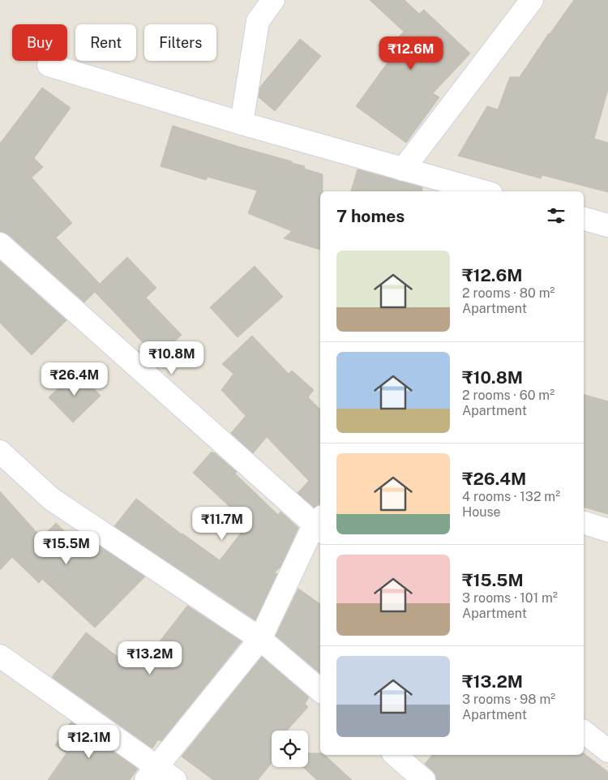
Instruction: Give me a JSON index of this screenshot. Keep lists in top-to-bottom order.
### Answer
{
  "page": {
    "chip": ["Buy", "Rent", "Filters"],
    "price": [
      "₹12.6M",
      "₹10.8M",
      "₹26.4M",
      "₹11.7M",
      "₹15.5M",
      "₹13.2M",
      "₹12.1M"
    ],
    "heading": "7 homes",
    "list": [
      {
        "name": "₹12.6M",
        "note": "2 rooms · 80 m² · Apartment"
      },
      {
        "name": "₹10.8M",
        "note": "2 rooms · 60 m² · Apartment"
      },
      {
        "name": "₹26.4M",
        "note": "4 rooms · 132 m² · House"
      },
      {
        "name": "₹15.5M",
        "note": "3 rooms · 101 m² · Apartment"
      },
      {
        "name": "₹13.2M",
        "note": "3 rooms · 98 m² · Apartment"
      }
    ]
  }
}
